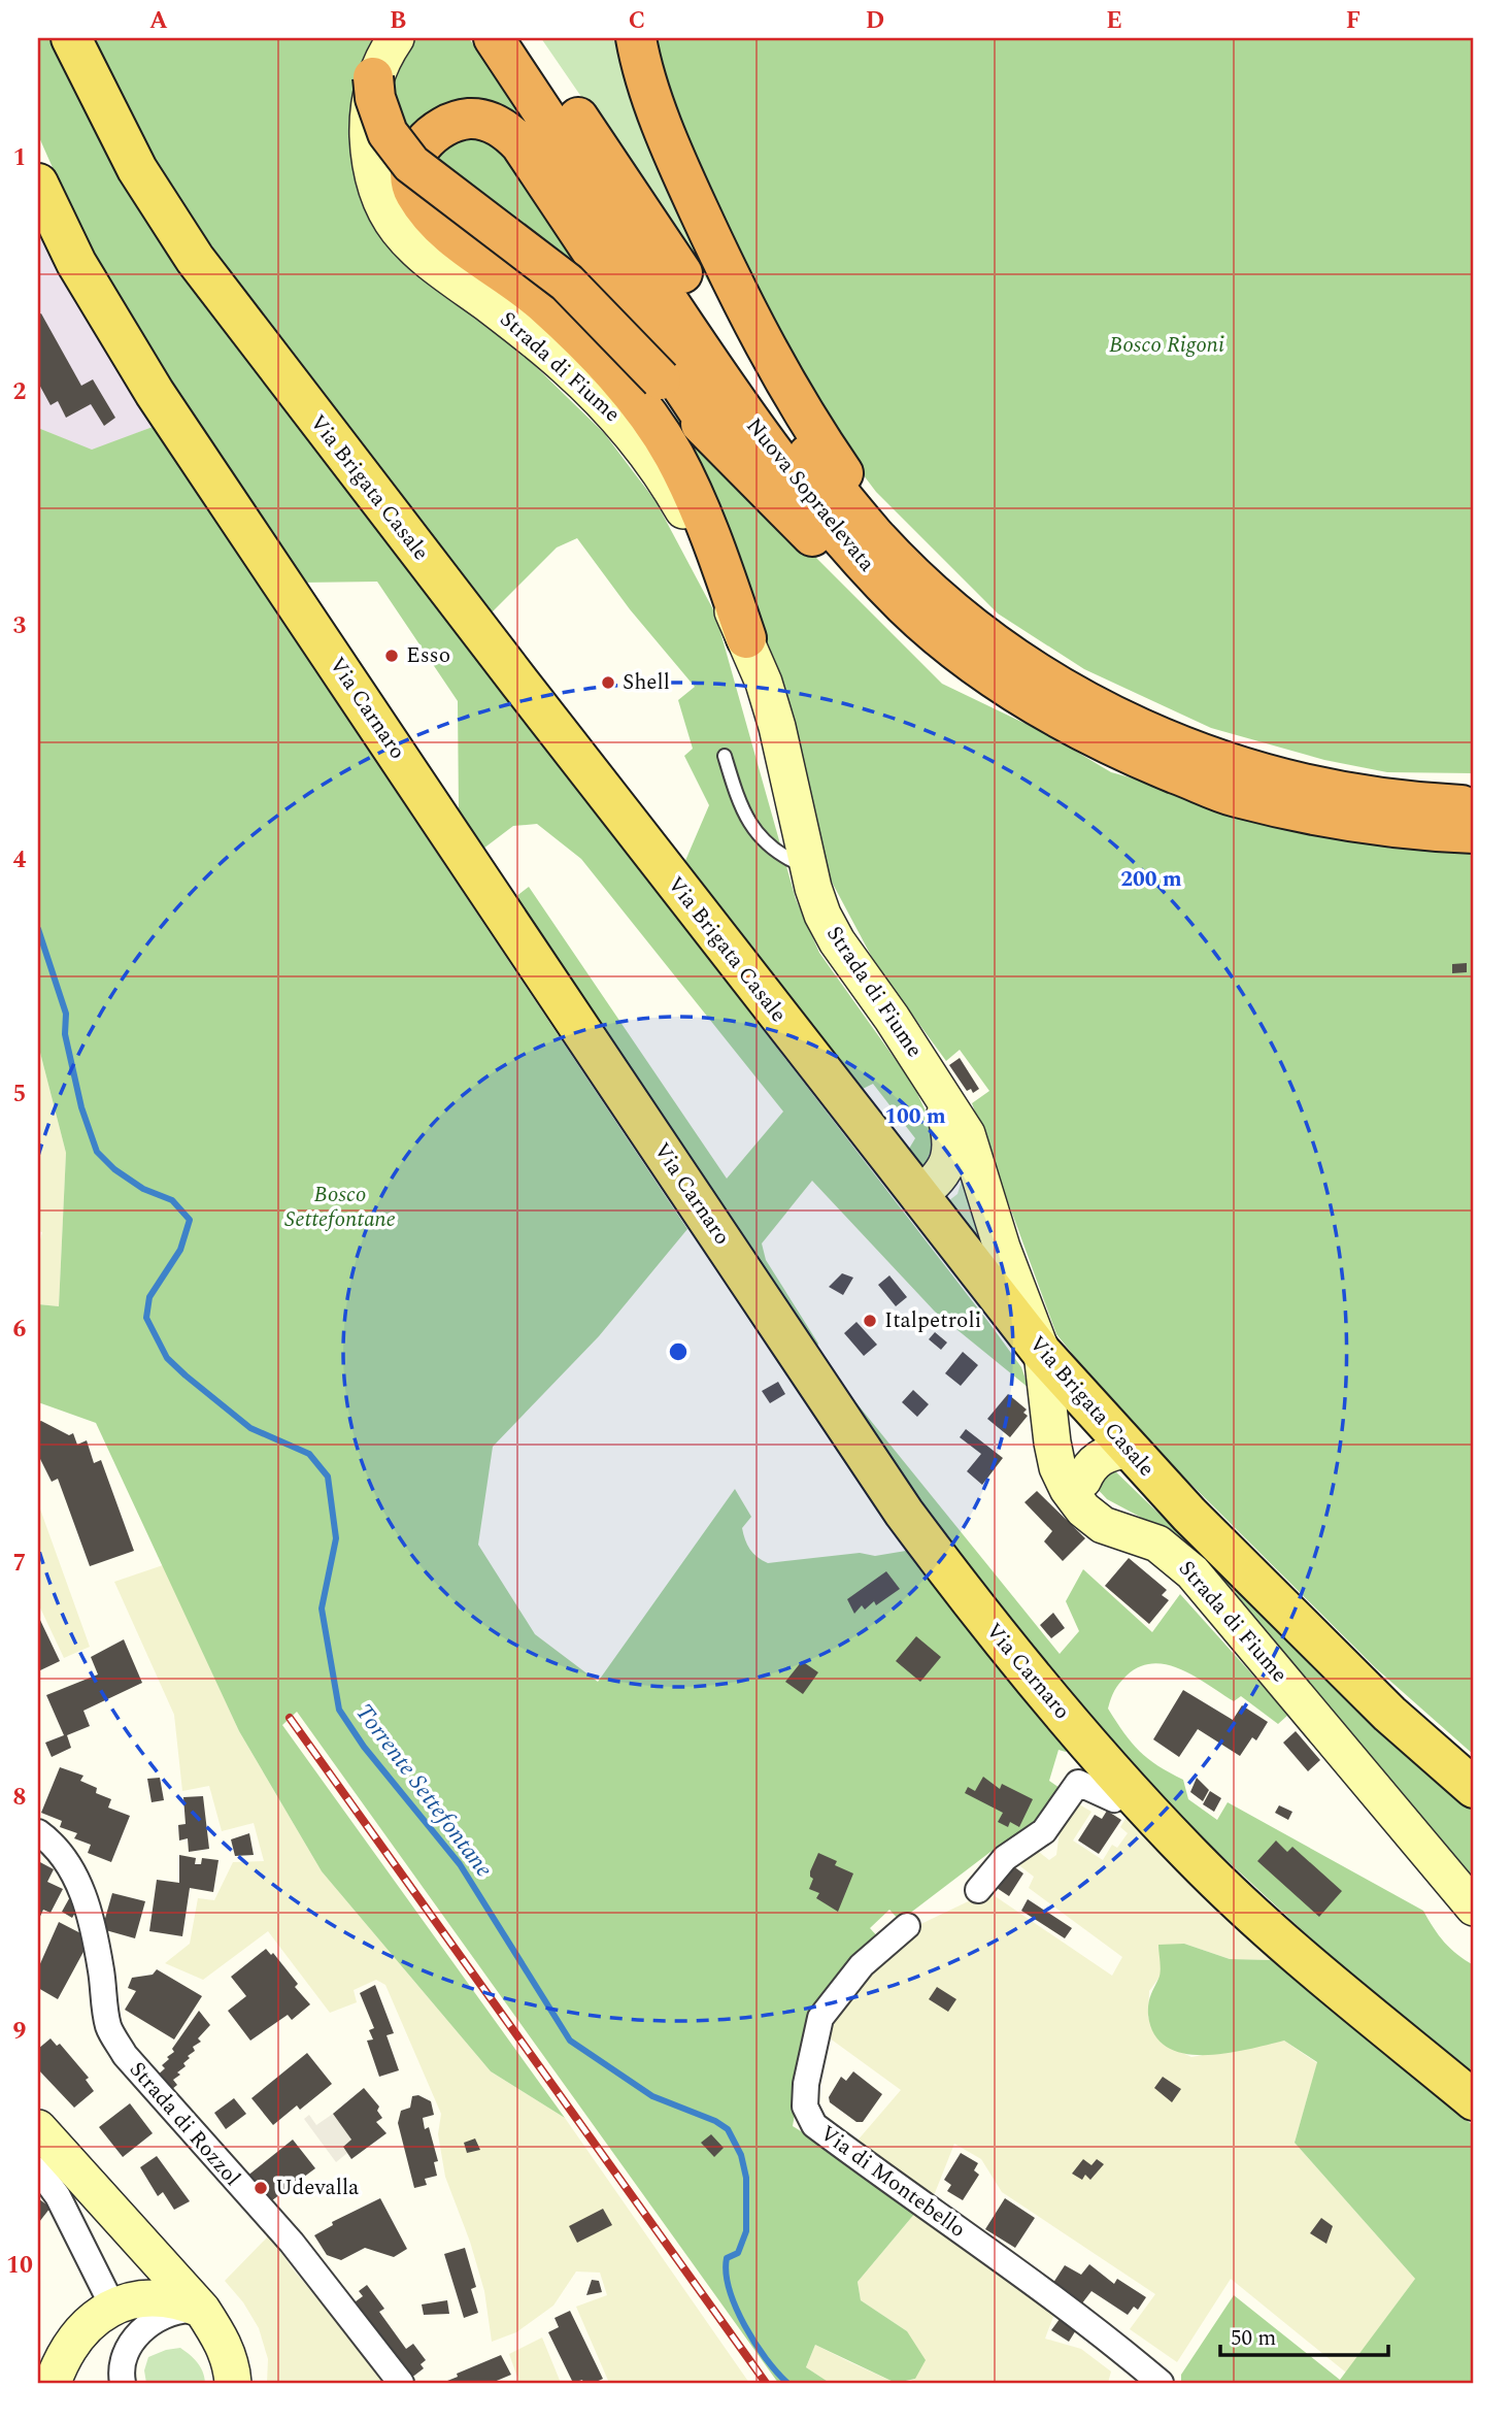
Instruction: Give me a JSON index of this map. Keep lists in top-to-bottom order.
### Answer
{
  "streets": {
    "highway": ["Nuova Sopraelevata"],
    "main road": ["Strada di Fiume", "Via Brigata Casale", "Via Carnaro"],
    "street": ["Strada di Rozzol", "Via di Montebello"]
  },
  "crossings": [
    ["Strada di Fiume", "Via Brigata Casale"]
  ],
  "water": ["Torrente Settefontane"],
  "parks": ["Bosco Rigoni", "Bosco Settefontane"],
  "places": [
    "Esso",
    "Shell",
    "Italpetroli",
    "Udevalla"
  ],
  "scale_bar": "50 m",
  "grid": {
    "columns": [
      "A",
      "B",
      "C",
      "D",
      "E",
      "F"
    ],
    "rows": [
      "1",
      "2",
      "3",
      "4",
      "5",
      "6",
      "7",
      "8",
      "9",
      "10"
    ]
  },
  "rings": ["200 m", "100 m"]
}
